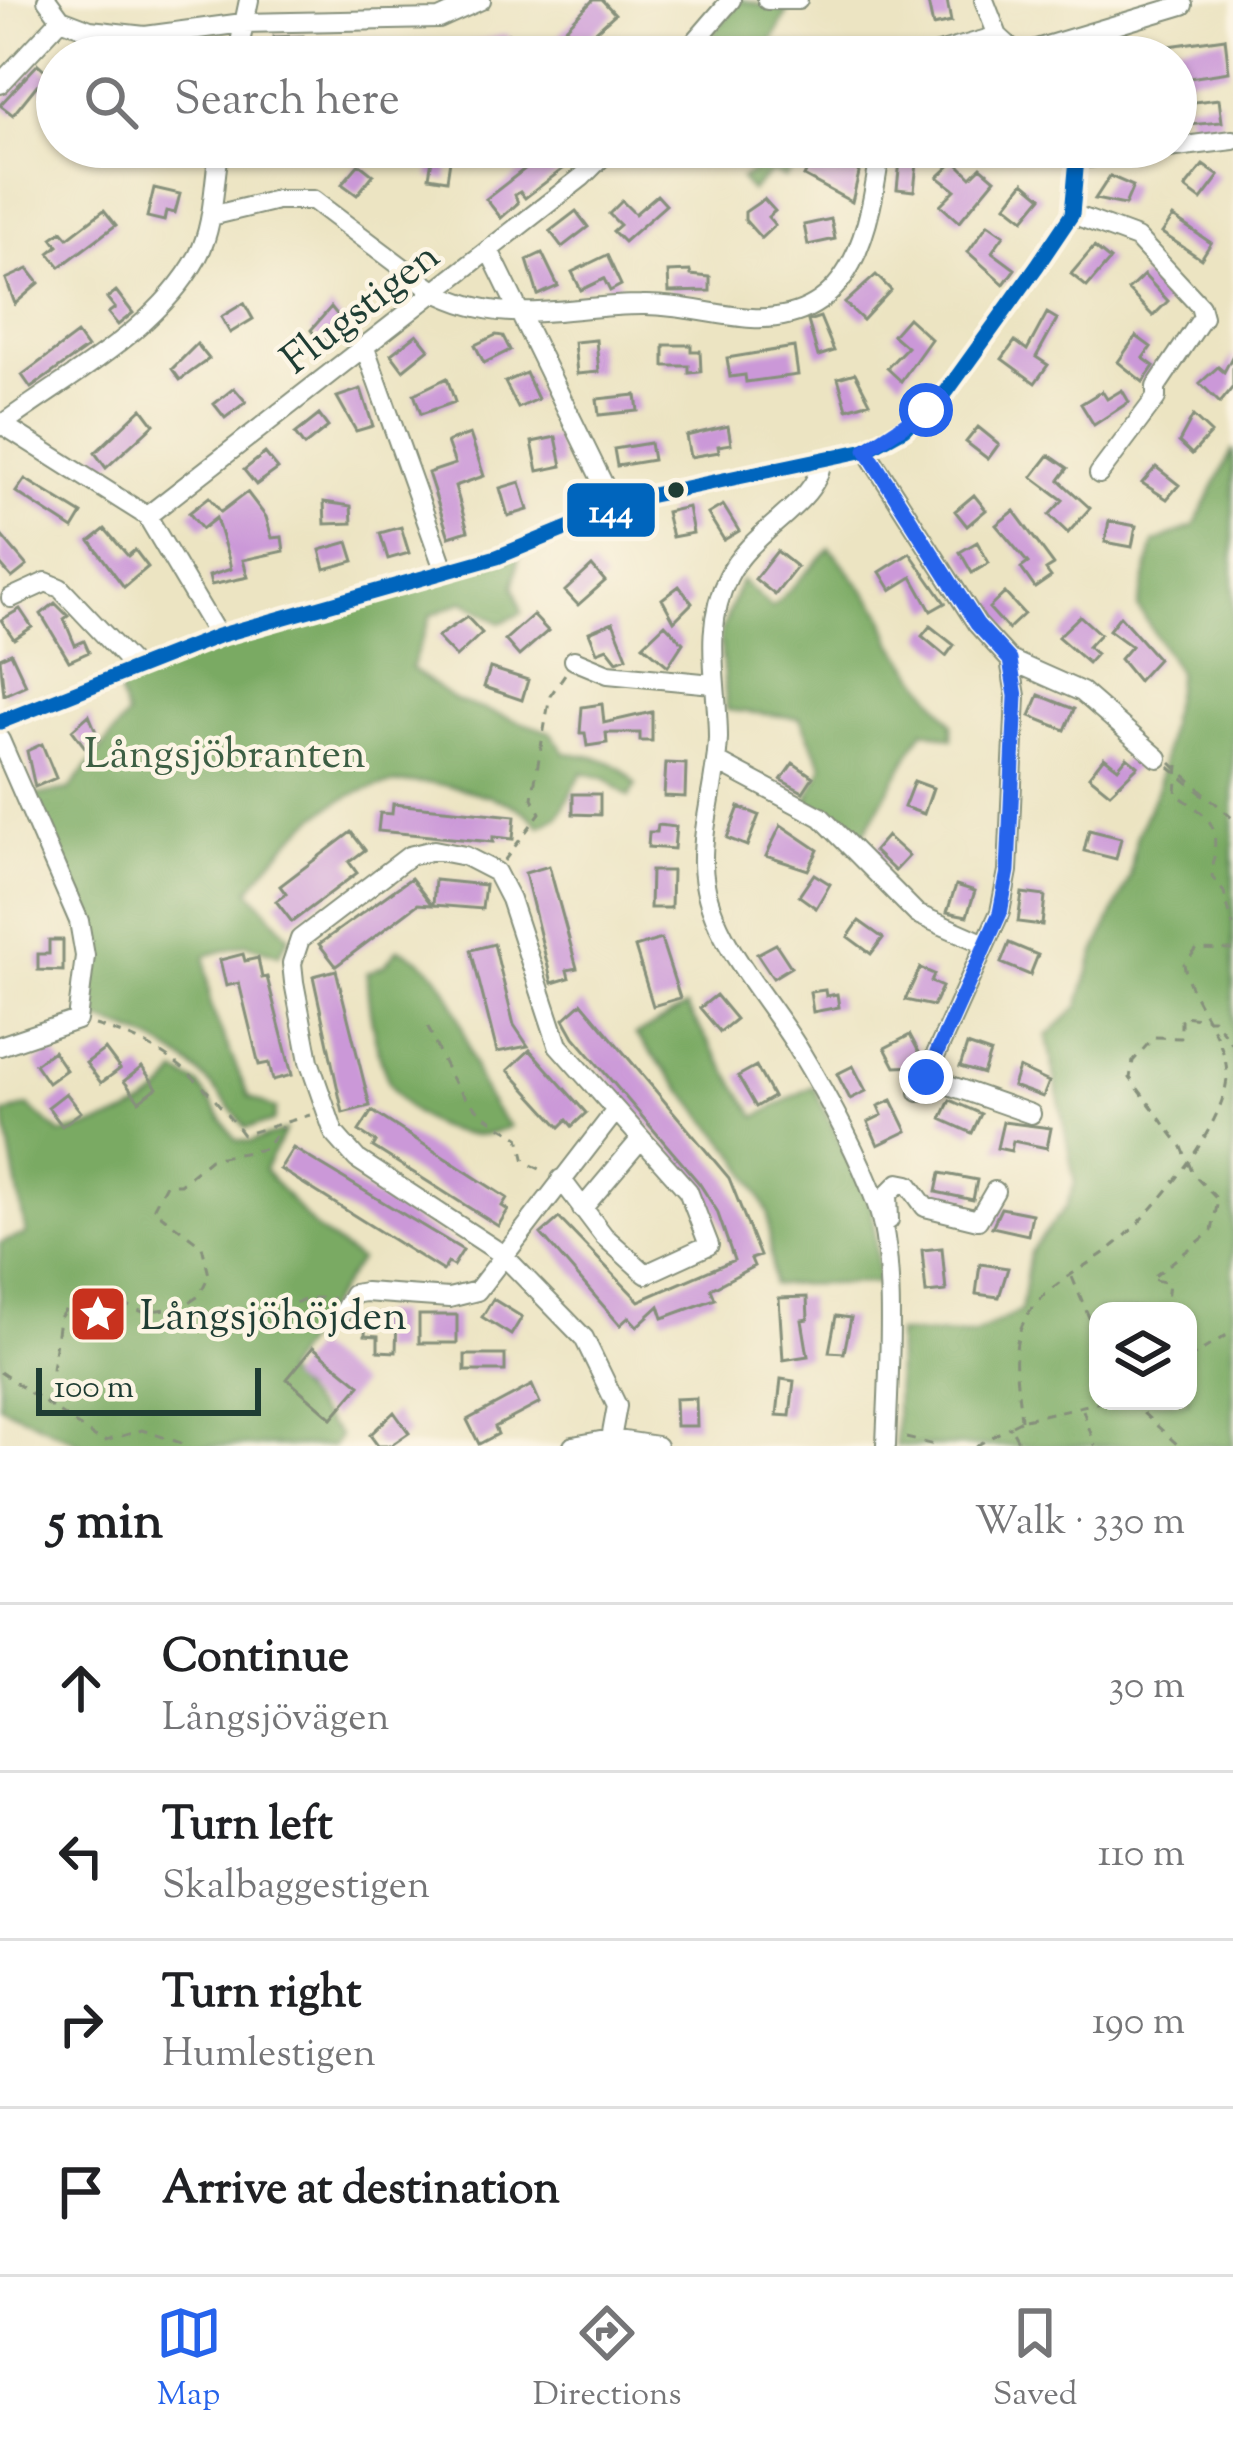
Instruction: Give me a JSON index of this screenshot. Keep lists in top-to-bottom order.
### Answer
{
  "streets": {
    "street": ["Flugstigen"]
  },
  "parks": ["Långsjöbranten"],
  "places": {
    "place": ["Långsjöhöjden"]
  },
  "lines": ["transit line 144"],
  "scale_bar": "100 m",
  "page": {
    "search": "Search here",
    "scale": "100 m",
    "heading": ["5 min", "Walk · 330 m"],
    "list": [
      ["Continue", "Långsjövägen", "30 m"],
      ["Turn left", "Skalbaggestigen", "110 m"],
      ["Turn right", "Humlestigen", "190 m"],
      "Arrive at destination"
    ],
    "nav": ["Map", "Directions", "Saved"]
  }
}
